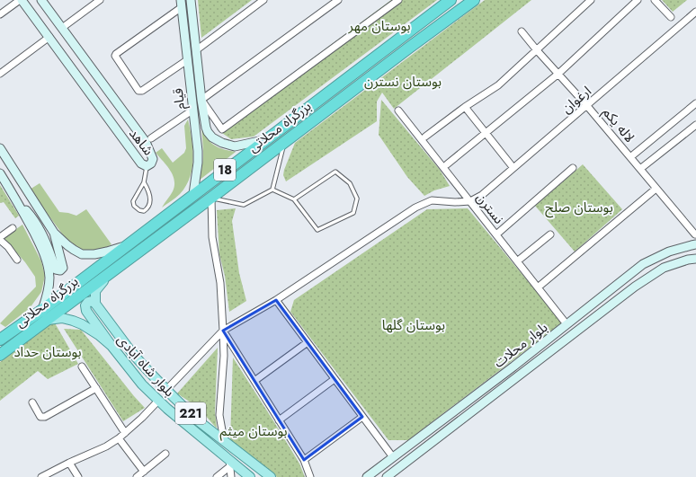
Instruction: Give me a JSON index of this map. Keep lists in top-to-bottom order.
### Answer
{
  "streets": {
    "highway": ["بزرگراه محلاتی", "18"],
    "main road": [
      "قیام",
      "شاهد",
      "بلوار محلات",
      "بلوار شاه آبادی",
      "221"
    ],
    "street": ["ارغوان", "لاله یکم", "نسترن"]
  },
  "crossings": [
    ["قیام", "بزرگراه محلاتی"],
    ["ارغوان", "لاله یکم"],
    ["ارغوان", "نسترن"],
    ["بزرگراه محلاتی", "بلوار شاه آبادی"],
    ["بلوار شاه آبادی", "221"]
  ],
  "parks": [
    "بوستان مهر",
    "بوستان نسترن",
    "بوستان صلح",
    "بوستان گلها",
    "بوستان حداد",
    "بوستان میثم"
  ]
}
